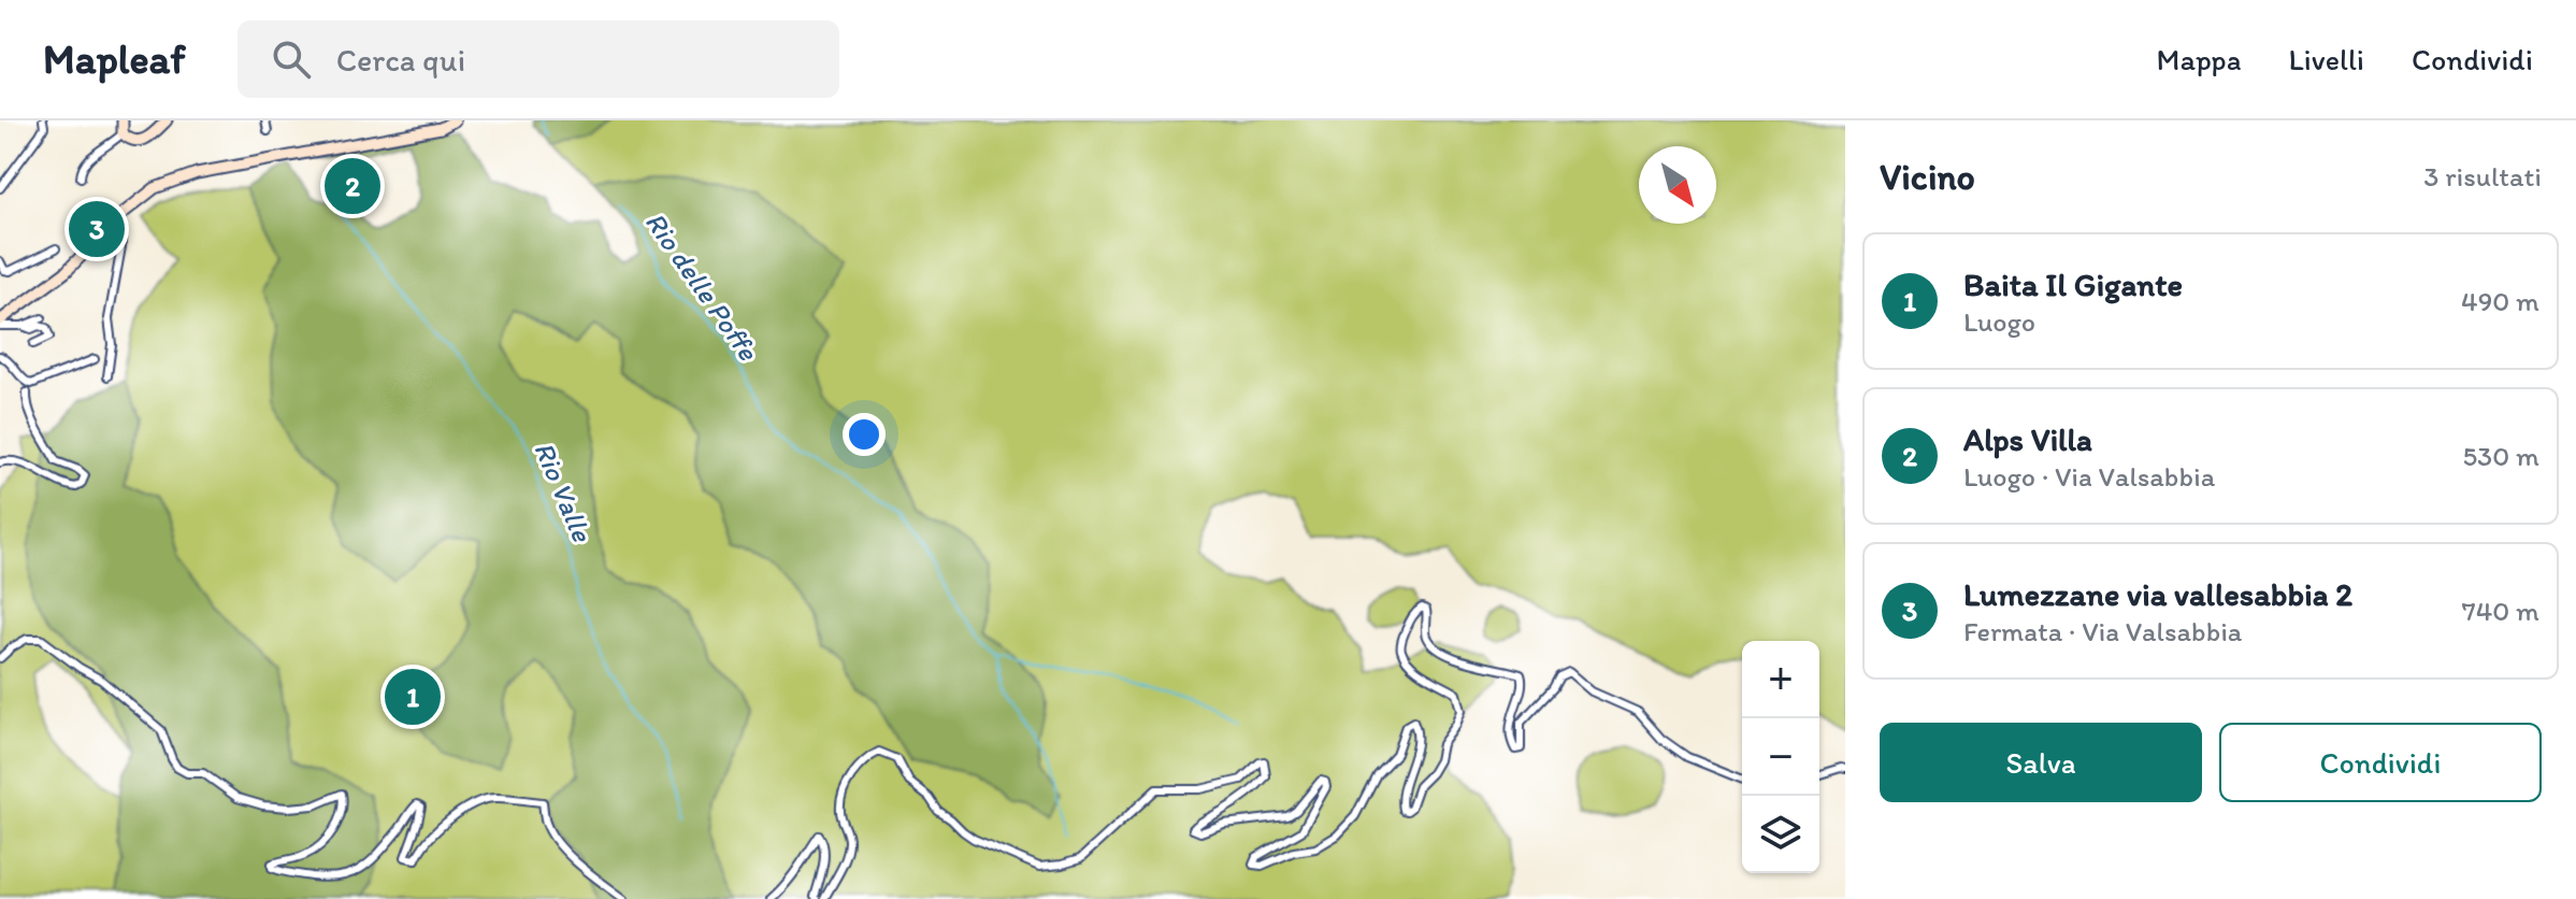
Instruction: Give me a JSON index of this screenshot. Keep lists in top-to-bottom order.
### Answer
{
  "water": ["Rio delle Poffe", "Rio Valle"],
  "north": "bottom right",
  "page": {
    "header": "Mapleaf",
    "search": "Cerca qui",
    "nav": ["Mappa", "Livelli", "Condividi"],
    "heading": ["Vicino", "3 risultati"],
    "pins": ["2", "3", "1"],
    "list": [
      {
        "mark": "1",
        "name": "Baita Il Gigante",
        "note": "Luogo",
        "value": "490 m"
      },
      {
        "mark": "2",
        "name": "Alps Villa",
        "note": "Luogo · Via Valsabbia",
        "value": "530 m"
      },
      {
        "mark": "3",
        "name": "Lumezzane via vallesabbia 2",
        "note": "Fermata · Via Valsabbia",
        "value": "740 m"
      }
    ],
    "map_buttons": ["+", "−"],
    "buttons": ["Salva", "Condividi"]
  }
}
